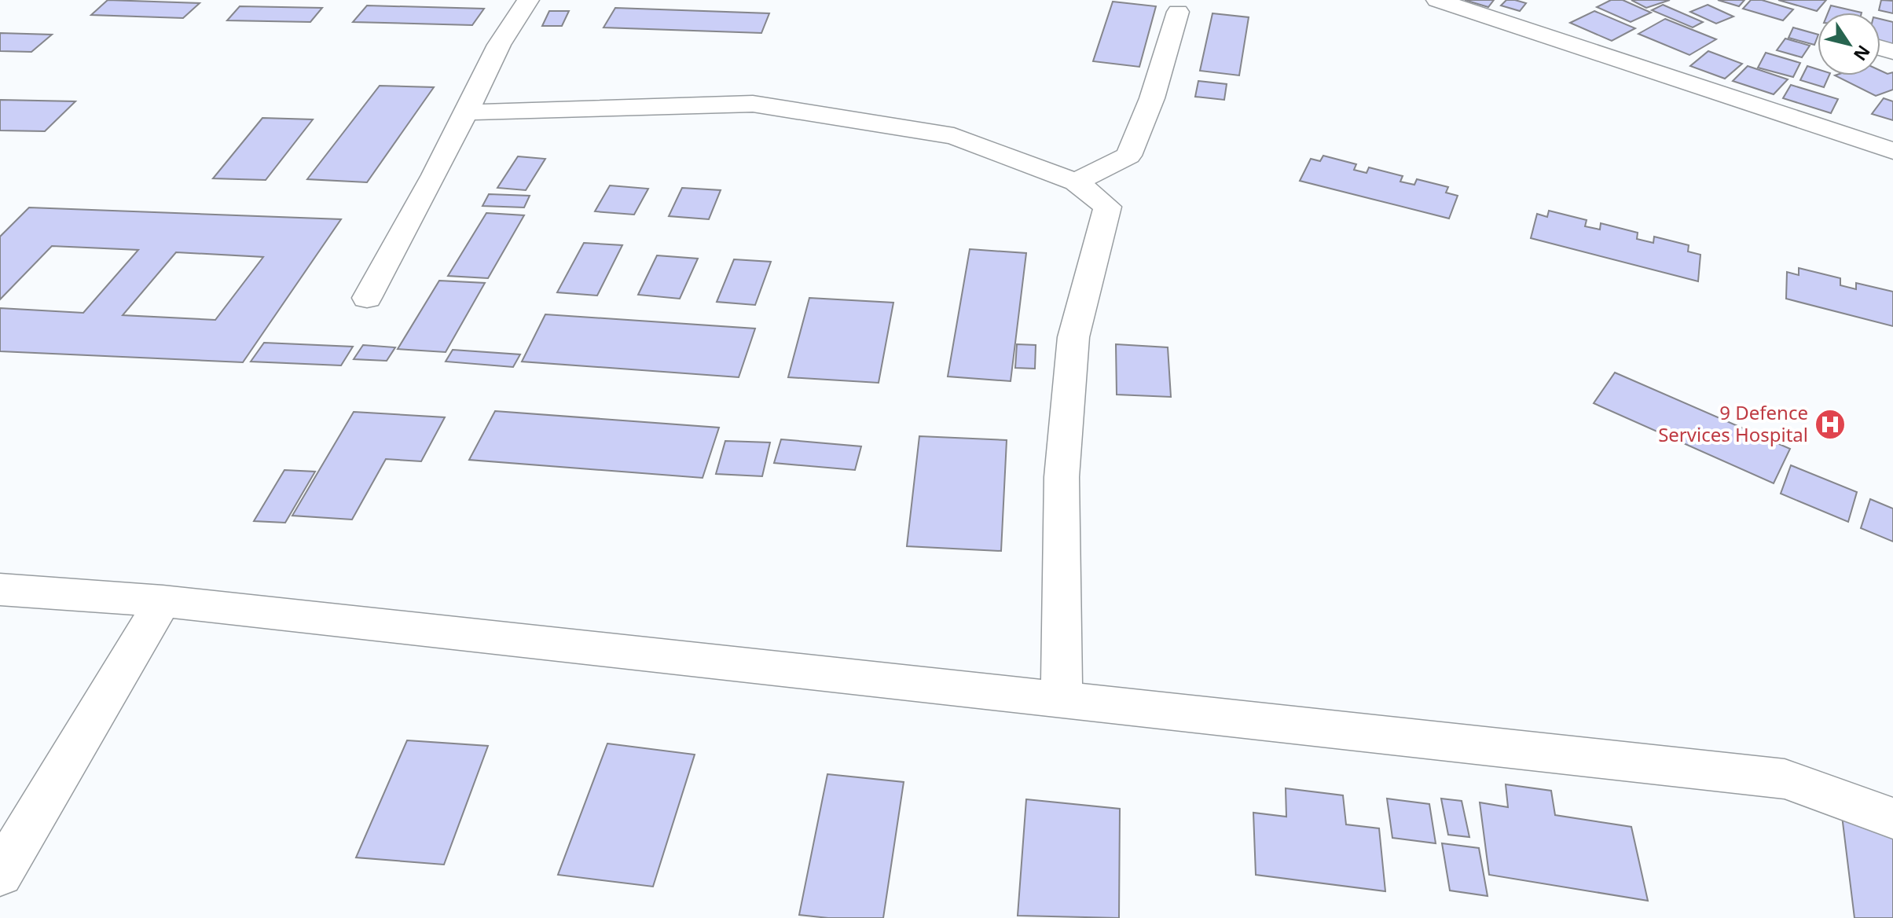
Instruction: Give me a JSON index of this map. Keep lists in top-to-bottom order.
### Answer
{
  "places": {
    "hospital": ["9 Defence Services Hospital"]
  },
  "north": "bottom right"
}
